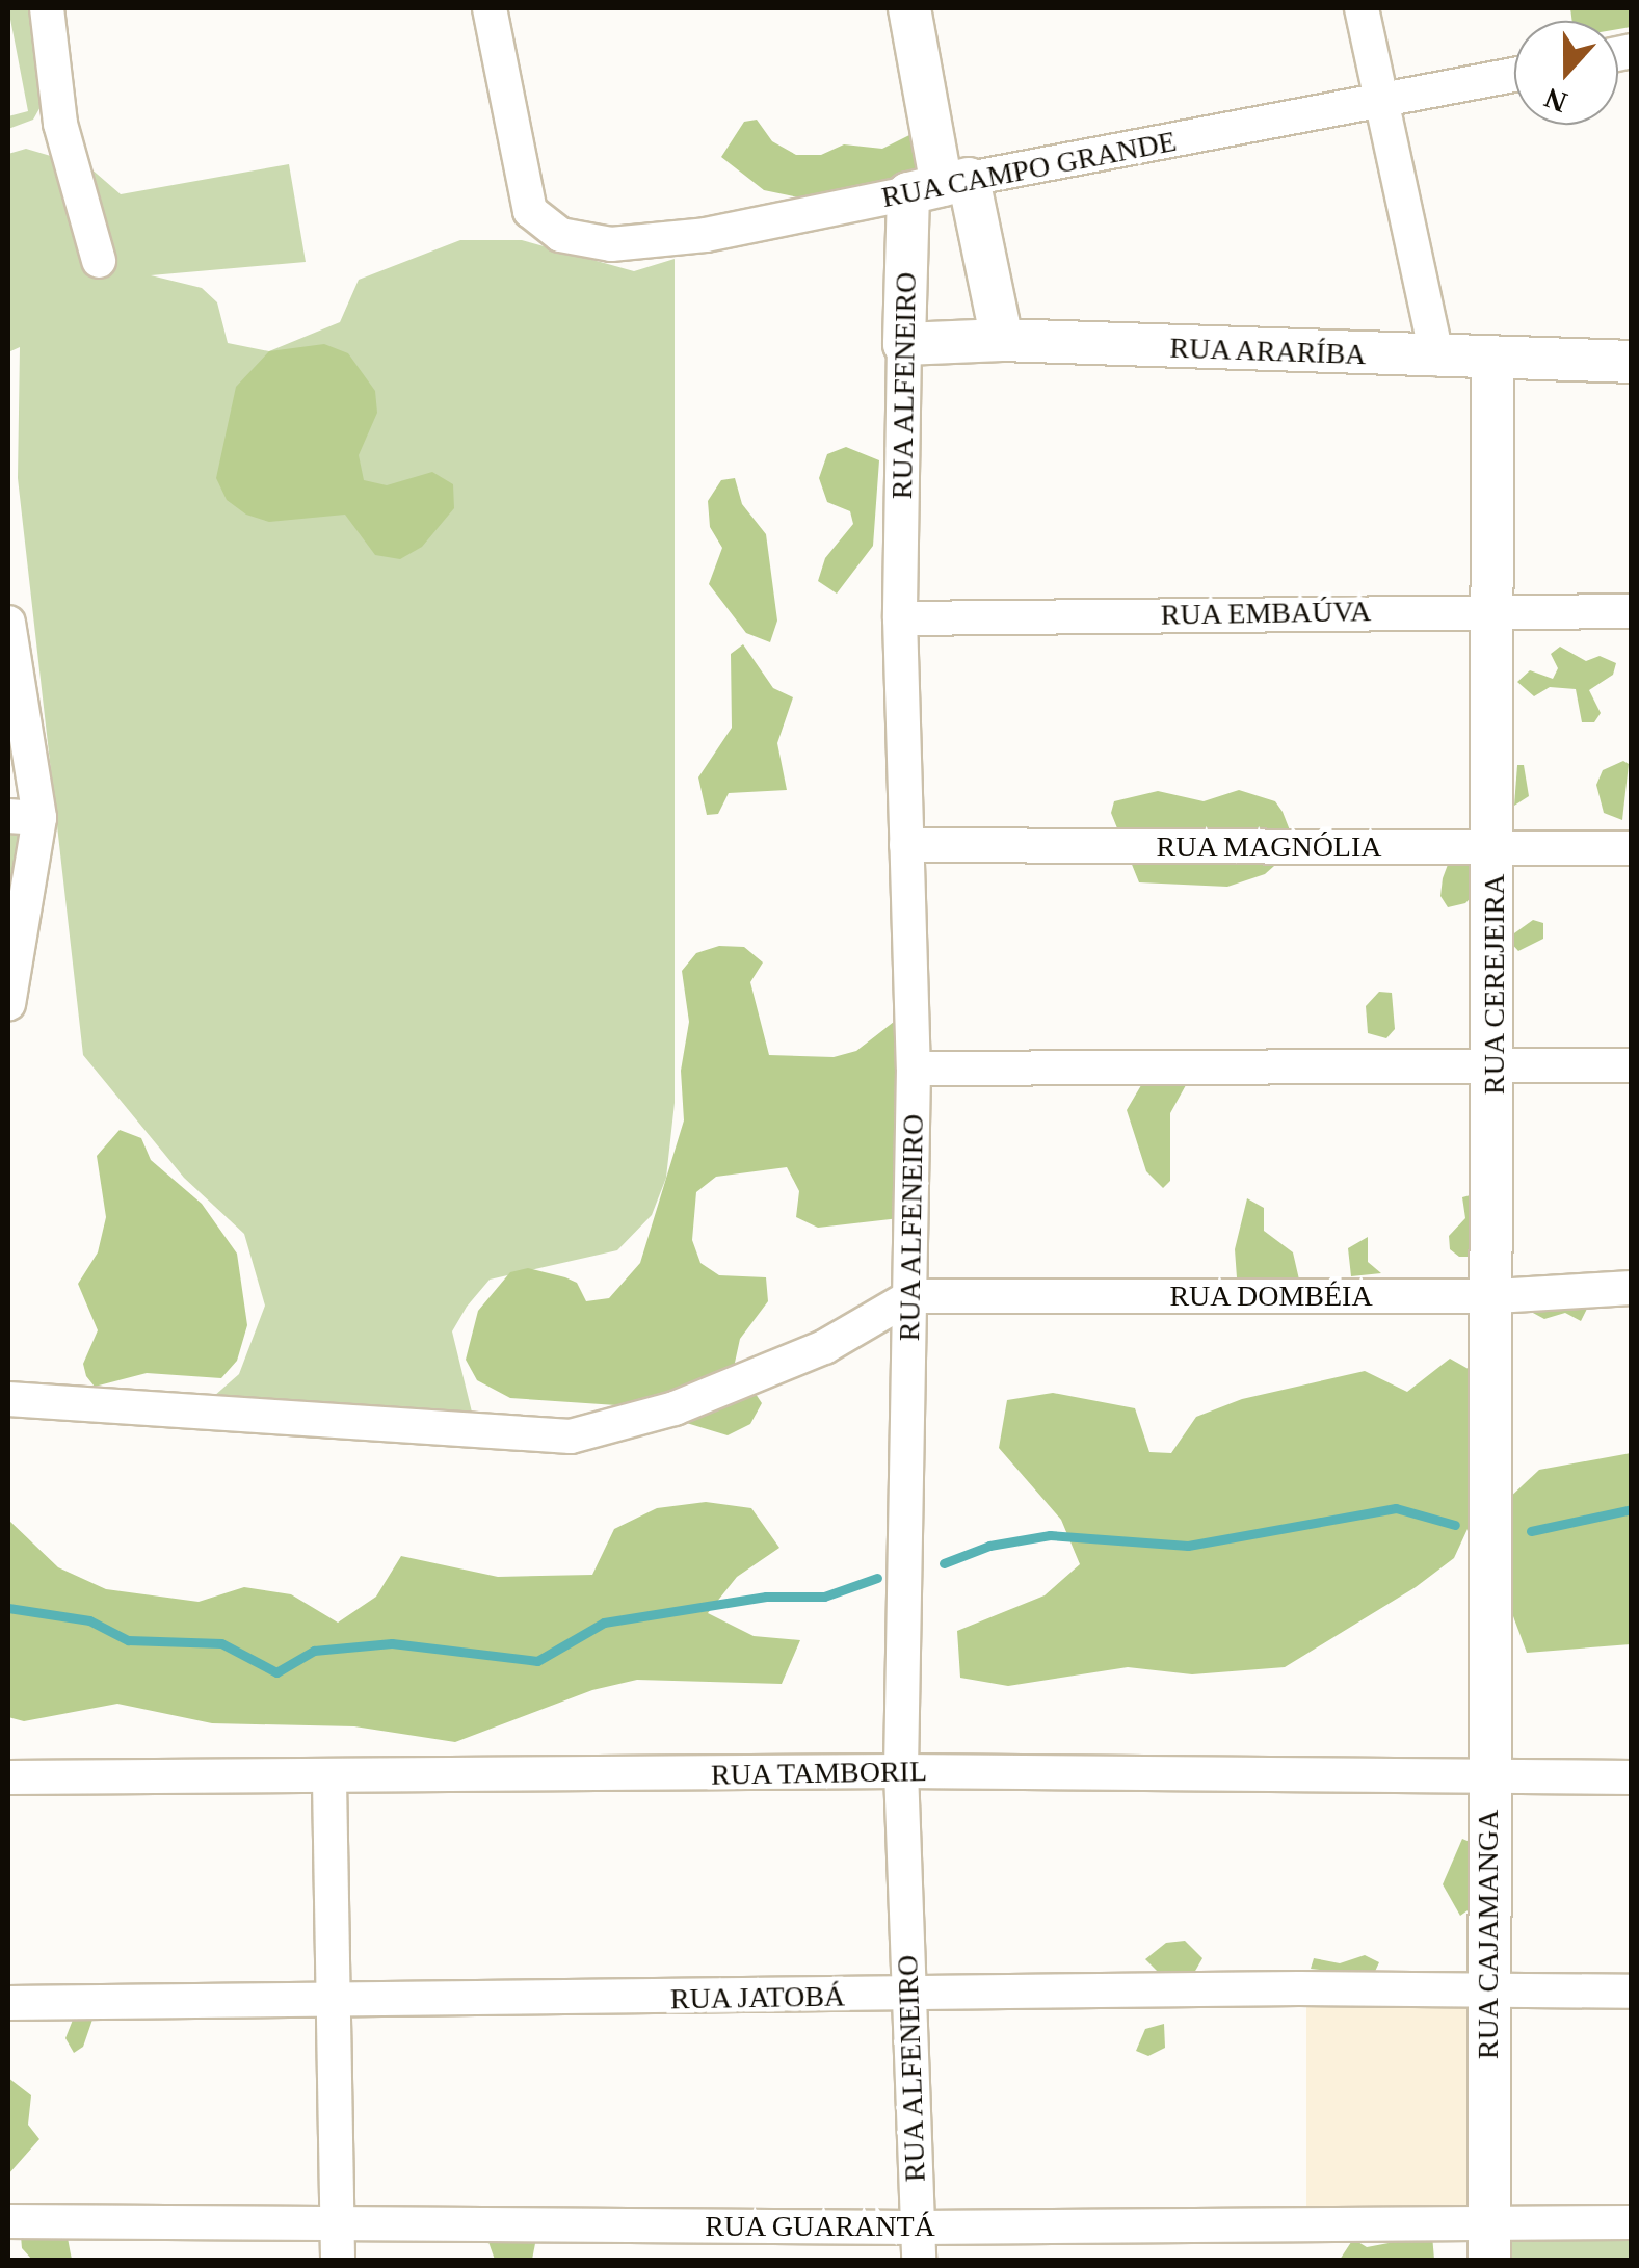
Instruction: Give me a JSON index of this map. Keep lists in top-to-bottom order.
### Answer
{
  "streets": {
    "street": [
      "RUA CAMPO GRANDE",
      "RUA ARARÍBA",
      "RUA ALFENEIRO",
      "RUA EMBAÚVA",
      "RUA MAGNÓLIA",
      "RUA CEREJEIRA",
      "RUA DOMBÉIA",
      "RUA TAMBORIL",
      "RUA CAJAMANGA",
      "RUA JATOBÁ",
      "RUA GUARANTÁ"
    ]
  },
  "crossings": [
    ["RUA CAMPO GRANDE", "RUA ALFENEIRO"],
    ["RUA ARARÍBA", "RUA ALFENEIRO"],
    ["RUA ARARÍBA", "RUA CEREJEIRA"],
    ["RUA ALFENEIRO", "RUA EMBAÚVA"],
    ["RUA ALFENEIRO", "RUA MAGNÓLIA"],
    ["RUA ALFENEIRO", "RUA DOMBÉIA"],
    ["RUA ALFENEIRO", "RUA TAMBORIL"],
    ["RUA ALFENEIRO", "RUA JATOBÁ"],
    ["RUA ALFENEIRO", "RUA GUARANTÁ"],
    ["RUA EMBAÚVA", "RUA CEREJEIRA"],
    ["RUA MAGNÓLIA", "RUA CEREJEIRA"],
    ["RUA CEREJEIRA", "RUA DOMBÉIA"],
    ["RUA CEREJEIRA", "RUA CAJAMANGA"],
    ["RUA TAMBORIL", "RUA CAJAMANGA"],
    ["RUA CAJAMANGA", "RUA JATOBÁ"],
    ["RUA CAJAMANGA", "RUA GUARANTÁ"]
  ],
  "north": "bottom"
}
